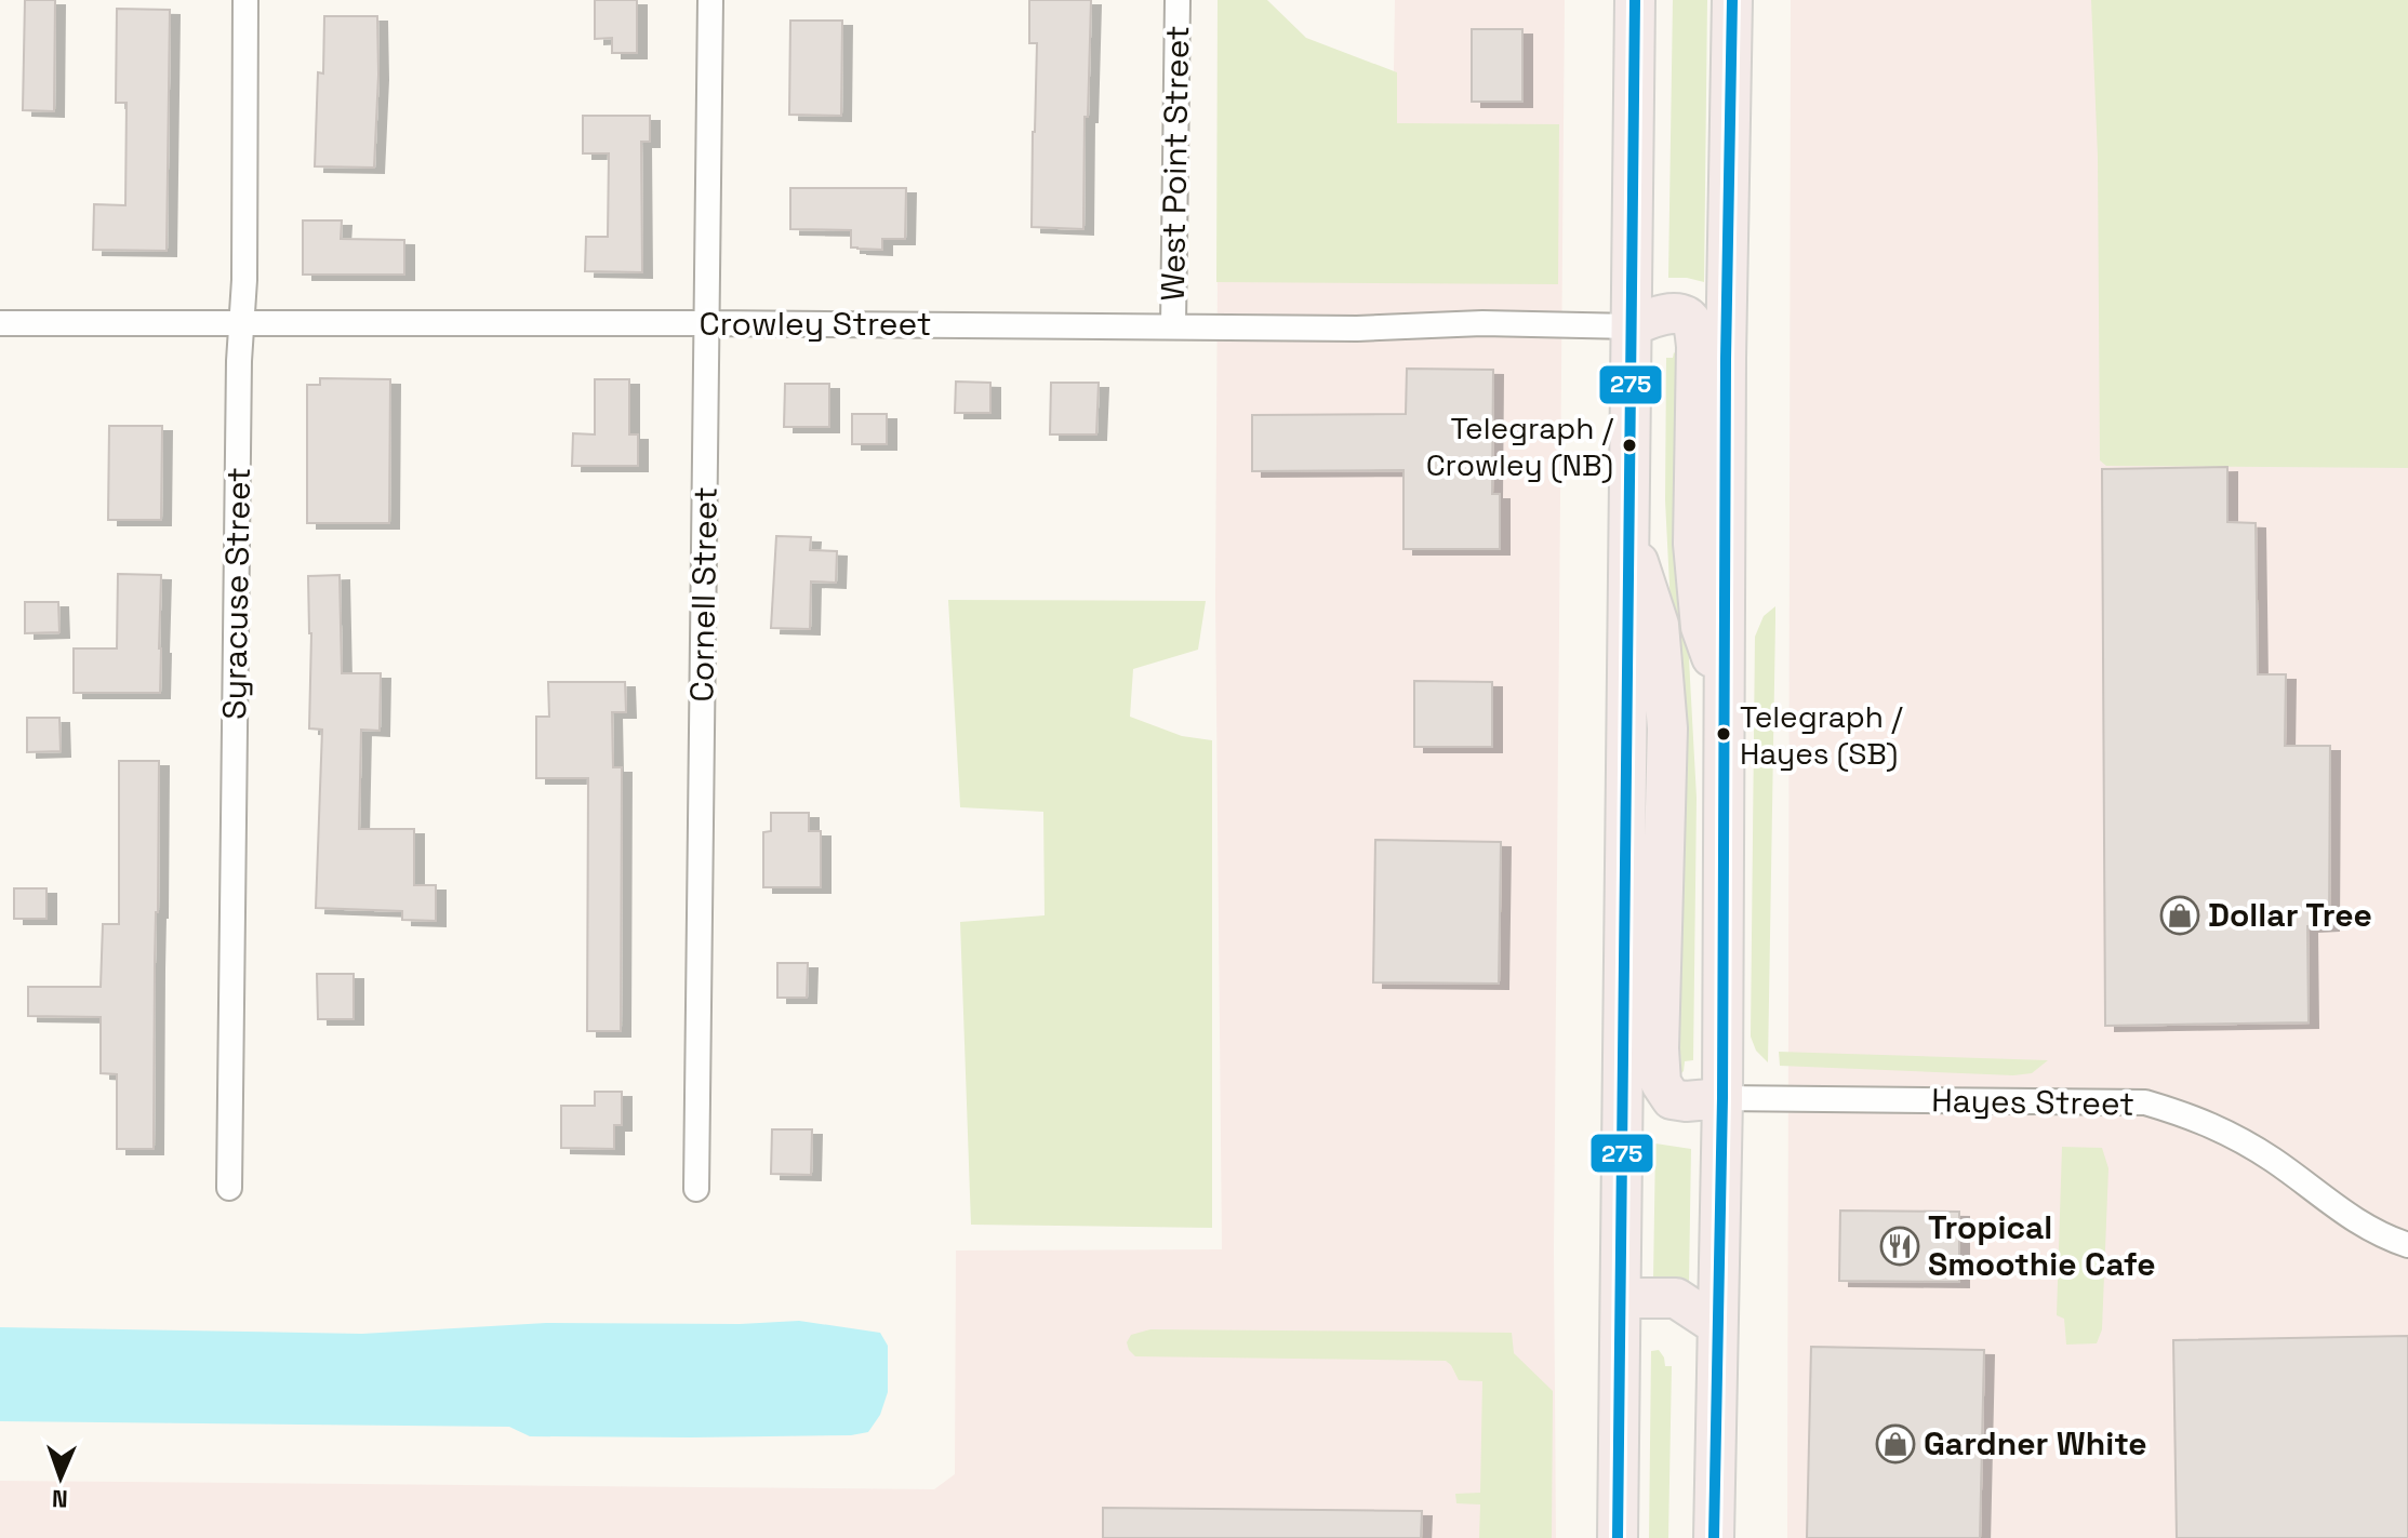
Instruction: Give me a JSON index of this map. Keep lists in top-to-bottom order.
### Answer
{
  "streets": {
    "street": [
      "West Point Street",
      "Crowley Street",
      "Syracuse Street",
      "Cornell Street",
      "Hayes Street"
    ]
  },
  "crossings": [
    ["West Point Street", "Crowley Street"],
    ["Crowley Street", "Syracuse Street"],
    ["Crowley Street", "Cornell Street"]
  ],
  "places": {
    "other": ["Telegraph / Crowley (NB)", "Telegraph / Hayes (SB)"],
    "shop": ["Dollar Tree", "Gardner White"],
    "restaurant": ["Tropical Smoothie Cafe"]
  },
  "lines": ["transit line 275"],
  "north": "bottom"
}
